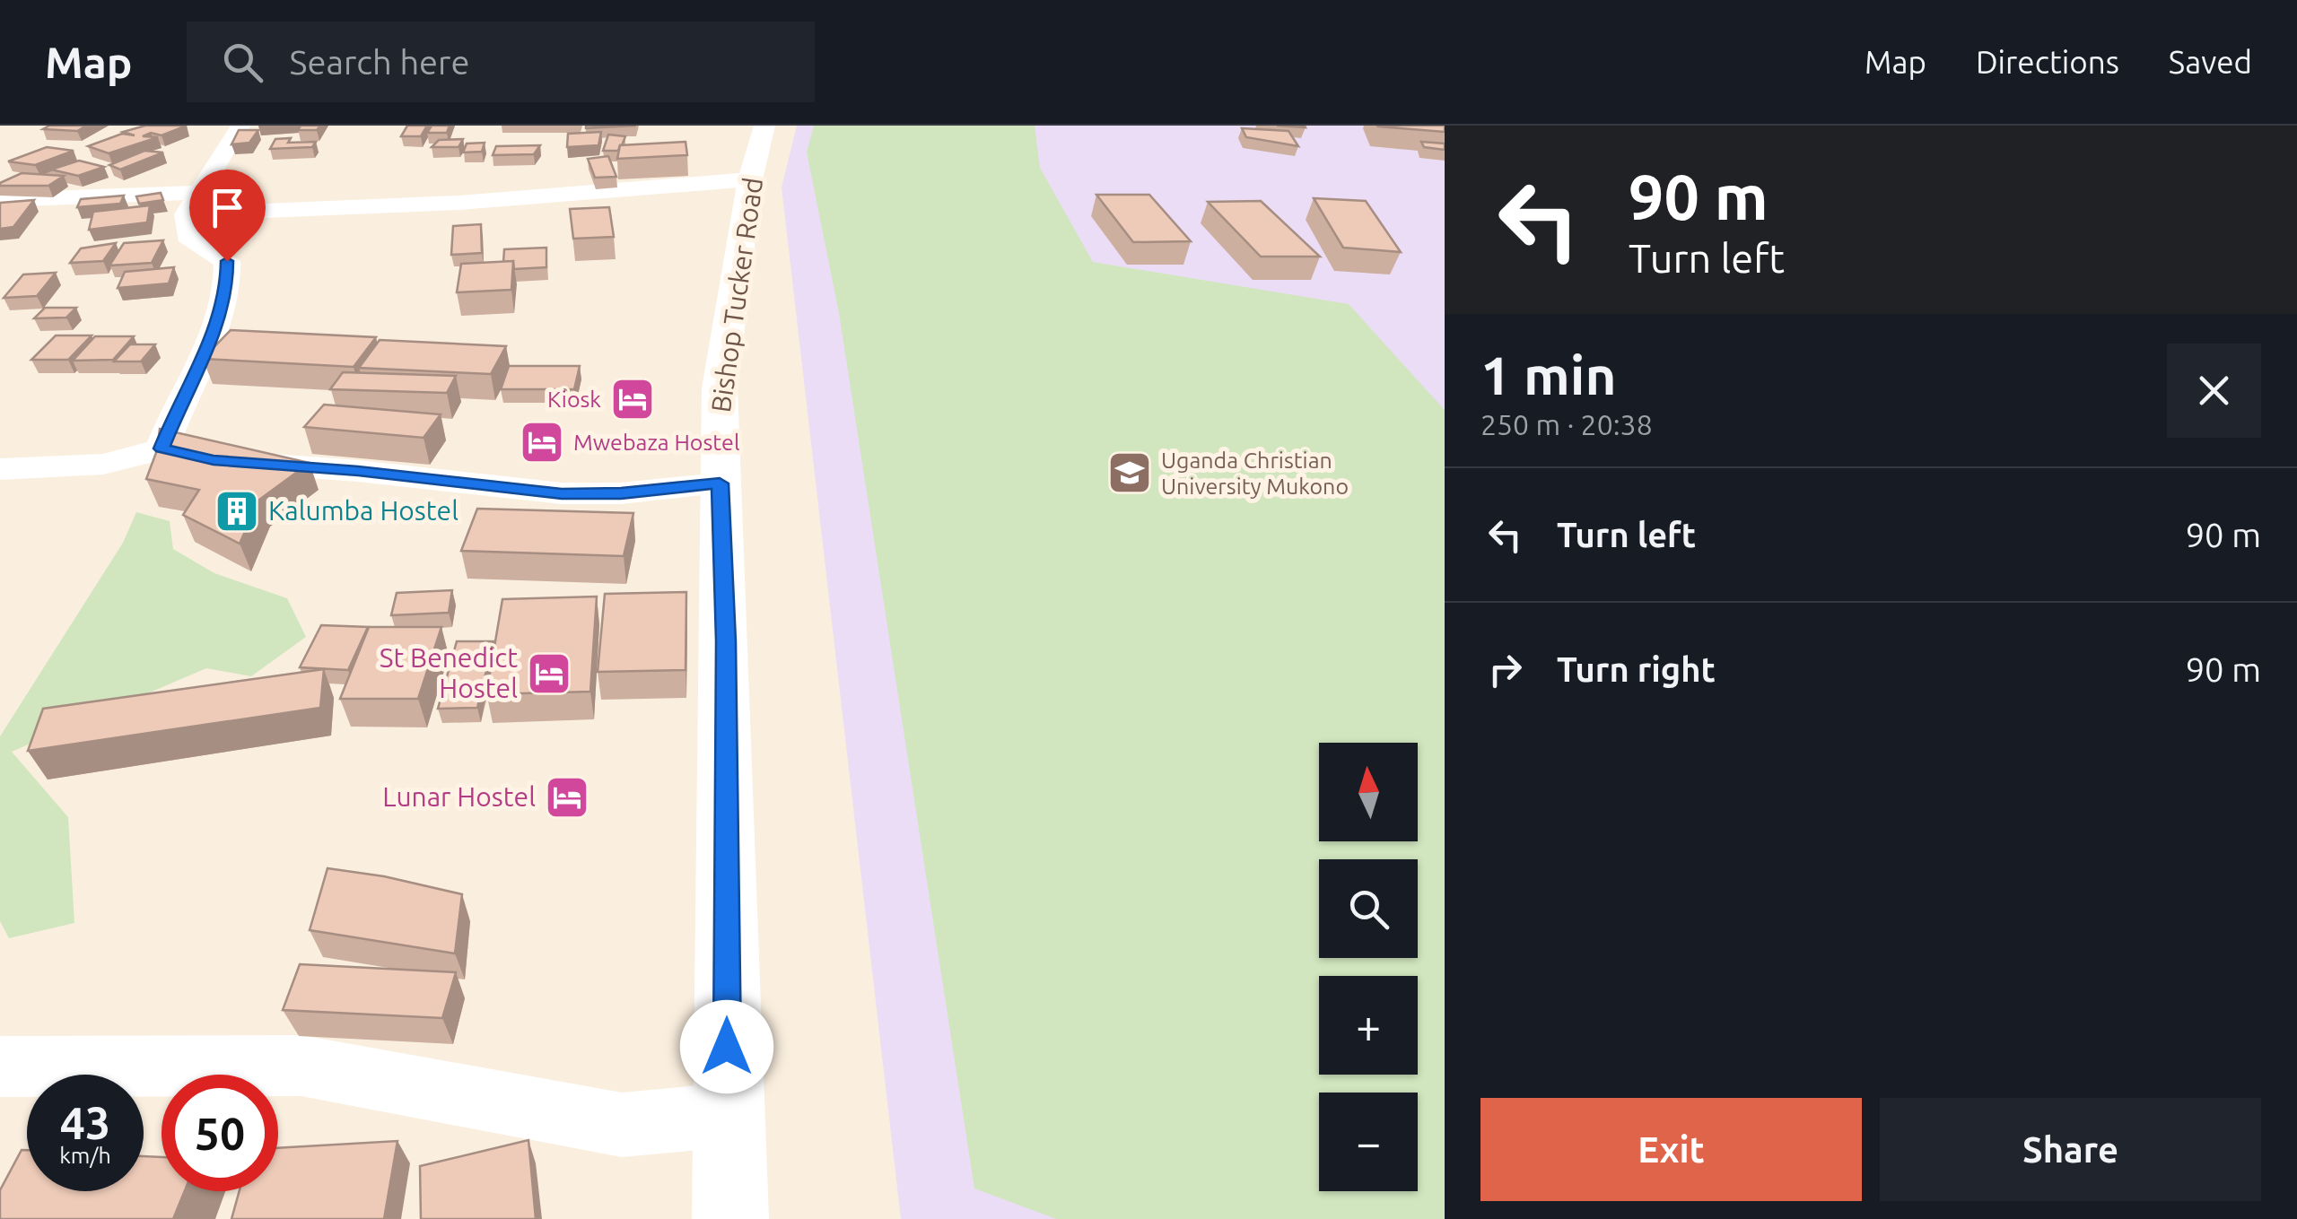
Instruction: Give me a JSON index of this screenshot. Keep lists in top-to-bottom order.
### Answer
{
  "streets": {
    "main road": ["Bishop Tucker Road"]
  },
  "places": {
    "hotel": [
      "Kiosk",
      "Mwebaza Hostel",
      "St Benedict Hostel",
      "Lunar Hostel"
    ],
    "school or university": ["Uganda Christian University Mukono"],
    "building": ["Kalumba Hostel"]
  },
  "north": "top",
  "page": {
    "header": "Map",
    "search": "Search here",
    "nav": ["Map", "Directions", "Saved"],
    "turn": ["90 m", "Turn left"],
    "heading": ["1 min", "250 m · 20:38"],
    "list": [
      {
        "name": "Turn left",
        "value": "90 m"
      },
      {
        "name": "Turn right",
        "value": "90 m"
      }
    ],
    "map_buttons": ["+", "−"],
    "speed": "43 km/h",
    "limit": "50",
    "buttons": ["Exit", "Share"]
  }
}
